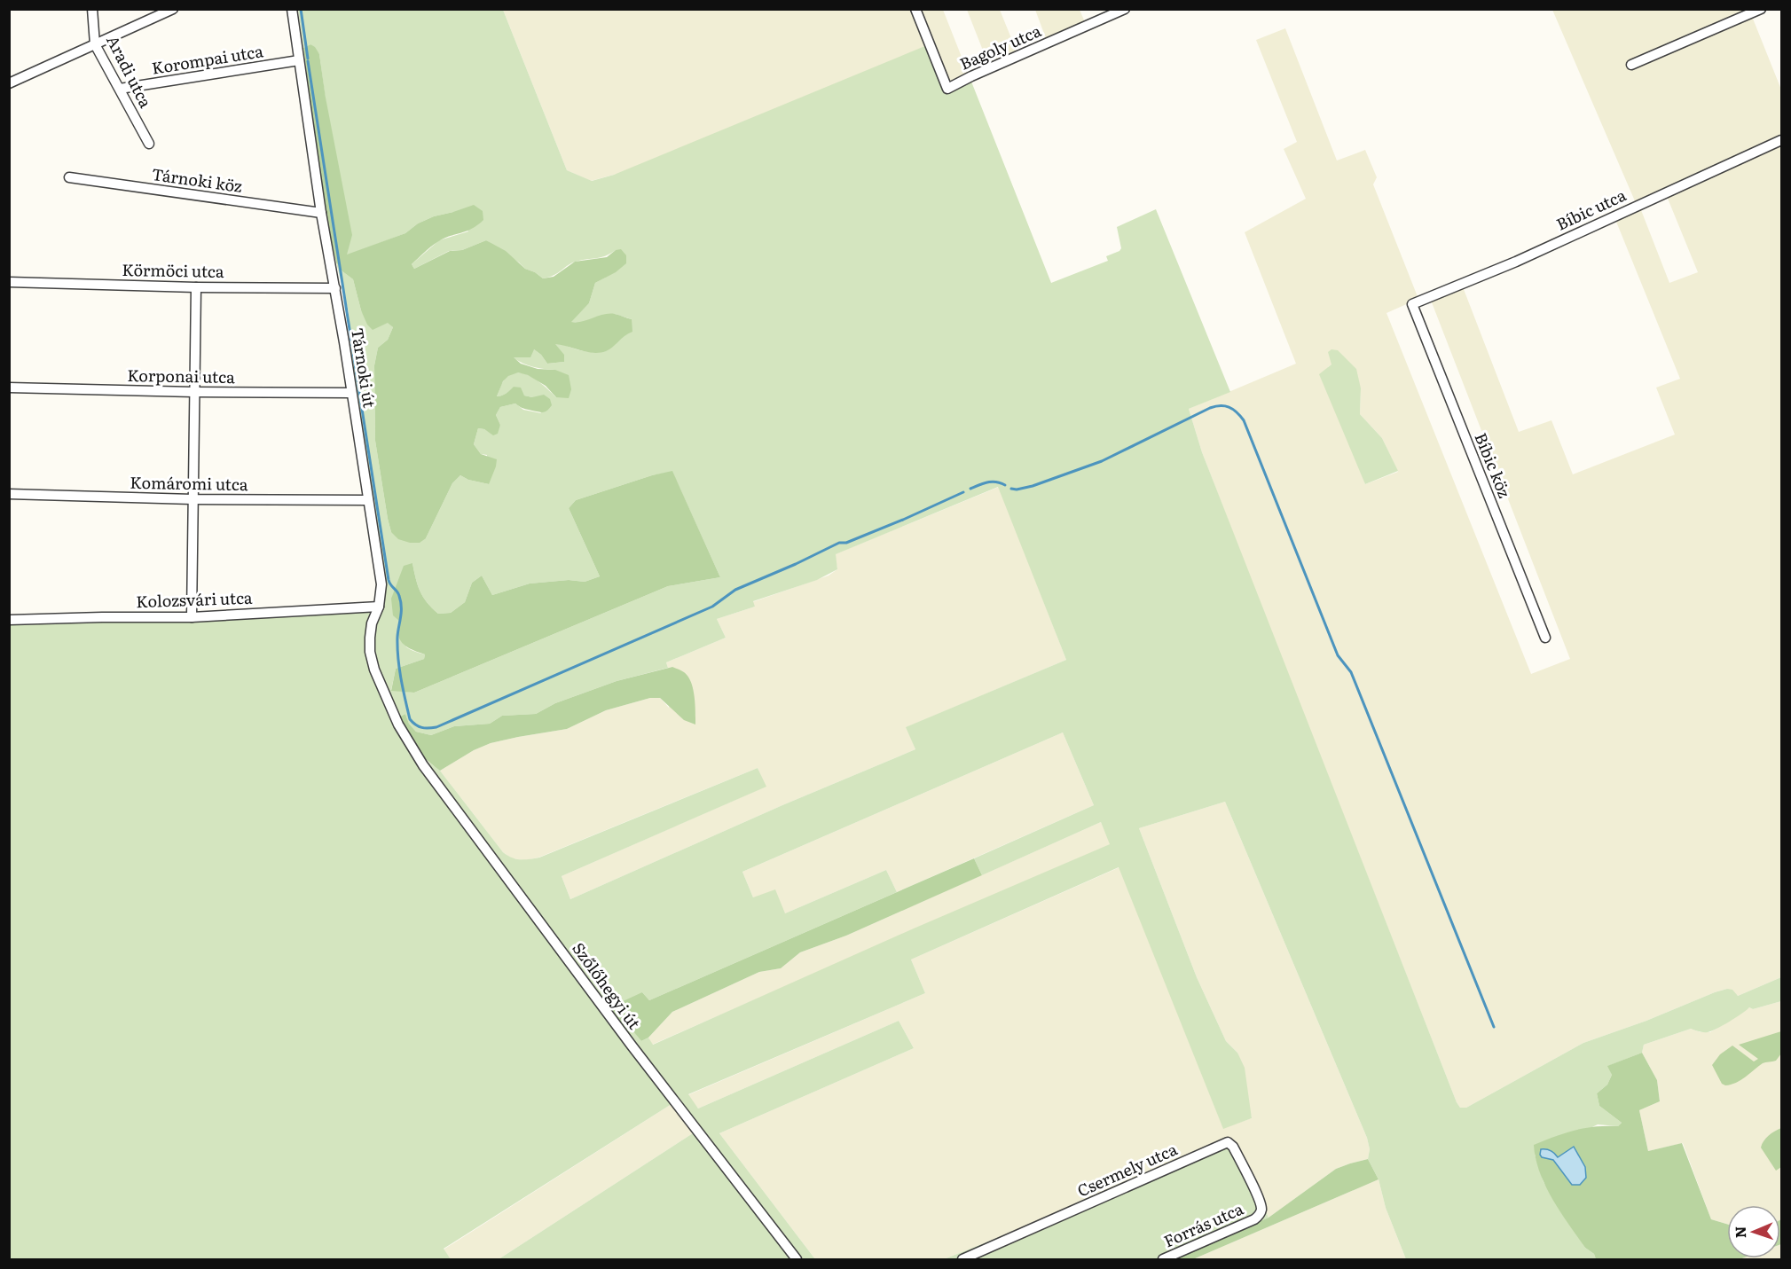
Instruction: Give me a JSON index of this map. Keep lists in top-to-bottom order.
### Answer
{
  "streets": {
    "street": [
      "Bagoly utca",
      "Korompai utca",
      "Aradi utca",
      "Tárnoki köz",
      "Bíbic utca",
      "Körmöci utca",
      "Tárnoki út",
      "Korponai utca",
      "Bíbic köz",
      "Komáromi utca",
      "Kolozsvári utca",
      "Szőlőhegyi út",
      "Csermely utca",
      "Forrás utca"
    ]
  },
  "crossings": [
    ["Korompai utca", "Aradi utca"],
    ["Korompai utca", "Tárnoki út"],
    ["Tárnoki köz", "Tárnoki út"],
    ["Bíbic utca", "Bíbic köz"],
    ["Körmöci utca", "Tárnoki út"],
    ["Tárnoki út", "Korponai utca"],
    ["Tárnoki út", "Komáromi utca"],
    ["Tárnoki út", "Kolozsvári utca"],
    ["Tárnoki út", "Szőlőhegyi út"],
    ["Csermely utca", "Forrás utca"]
  ],
  "north": "left"
}
